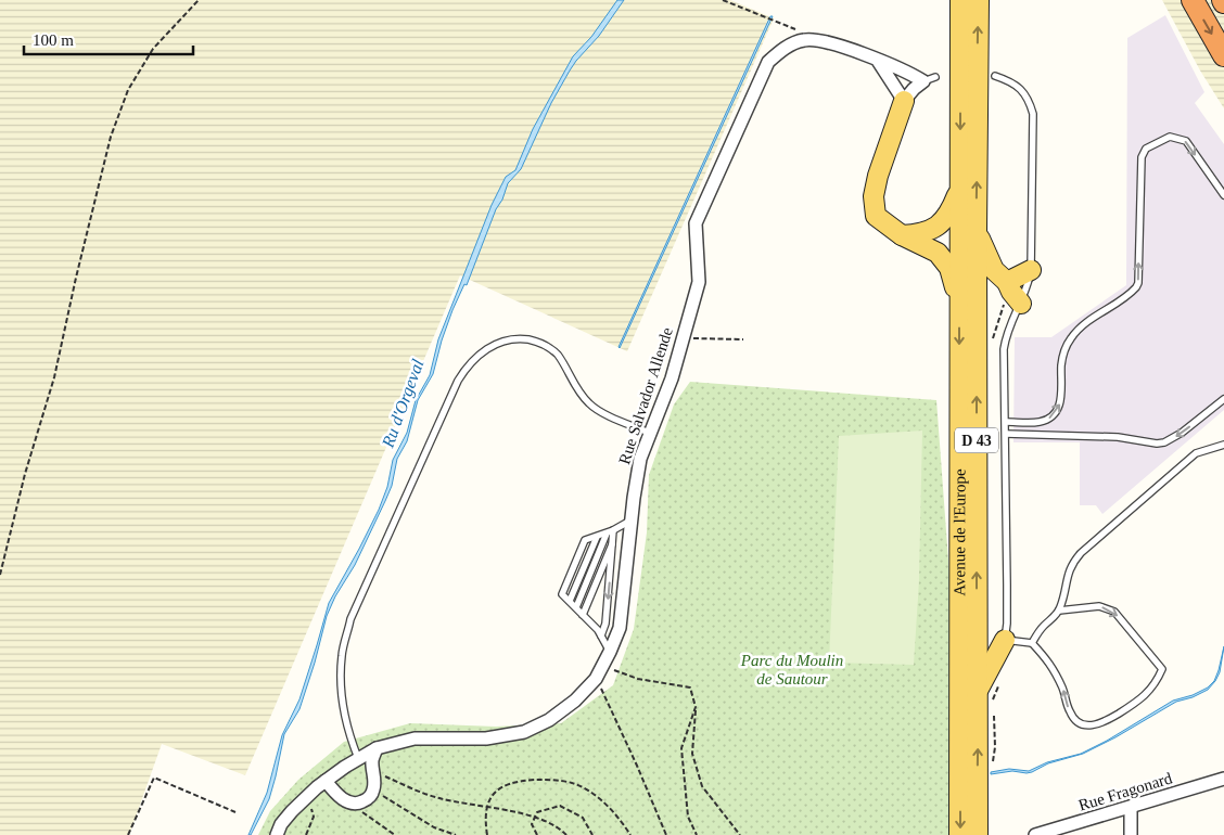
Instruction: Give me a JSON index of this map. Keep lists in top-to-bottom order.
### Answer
{
  "streets": {
    "main road": ["D 43", "Avenue de l'Europe"],
    "street": ["Rue Salvador Allende", "Rue Fragonard"]
  },
  "crossings": [
    ["D 43", "Avenue de l'Europe"]
  ],
  "water": ["Ru d'Orgeval"],
  "parks": ["Parc du Moulin de Sautour"],
  "scale_bar": "100 m"
}
